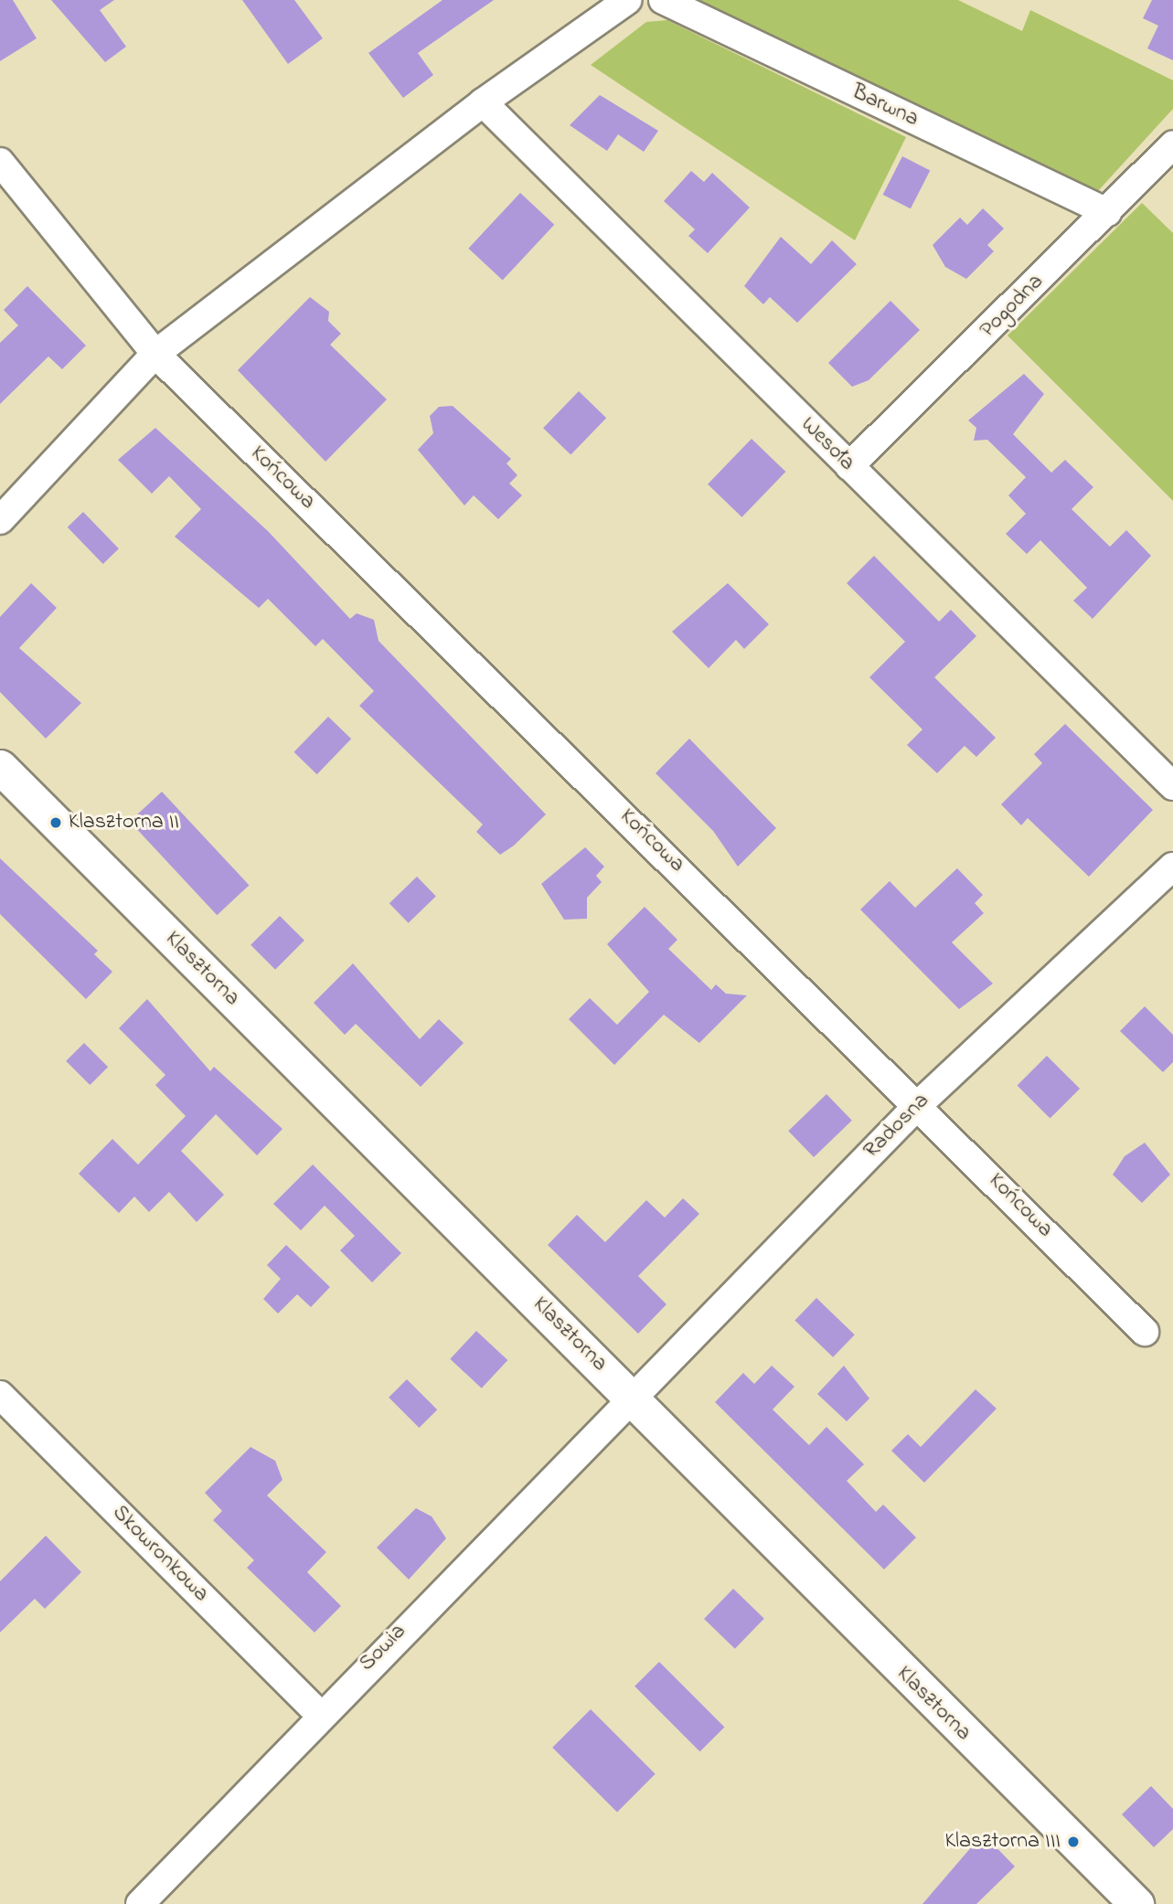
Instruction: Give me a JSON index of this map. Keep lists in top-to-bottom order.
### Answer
{
  "streets": {
    "street": [
      "Barwna",
      "Pogodna",
      "Wesoła",
      "Końcowa",
      "Klasztorna",
      "Radosna",
      "Skowronkowa",
      "Sowia"
    ]
  },
  "crossings": [
    ["Barwna", "Pogodna"],
    ["Pogodna", "Wesoła"],
    ["Końcowa", "Radosna"],
    ["Klasztorna", "Radosna"],
    ["Klasztorna", "Sowia"],
    ["Radosna", "Sowia"],
    ["Skowronkowa", "Sowia"]
  ],
  "places": ["Klasztorna II", "Klasztorna III"]
}
